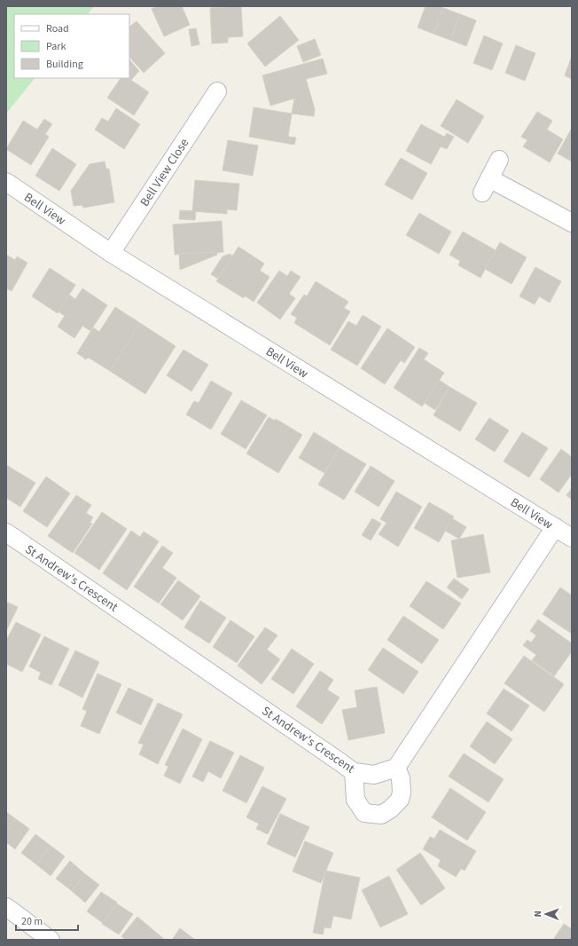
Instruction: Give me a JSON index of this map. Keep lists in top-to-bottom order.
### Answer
{
  "streets": {
    "street": ["Bell View Close", "Bell View", "St Andrew's Crescent"]
  },
  "crossings": [
    ["Bell View Close", "Bell View"]
  ],
  "legend": ["Road", "Park", "Building"],
  "scale_bar": "20 m",
  "north": "left"
}
